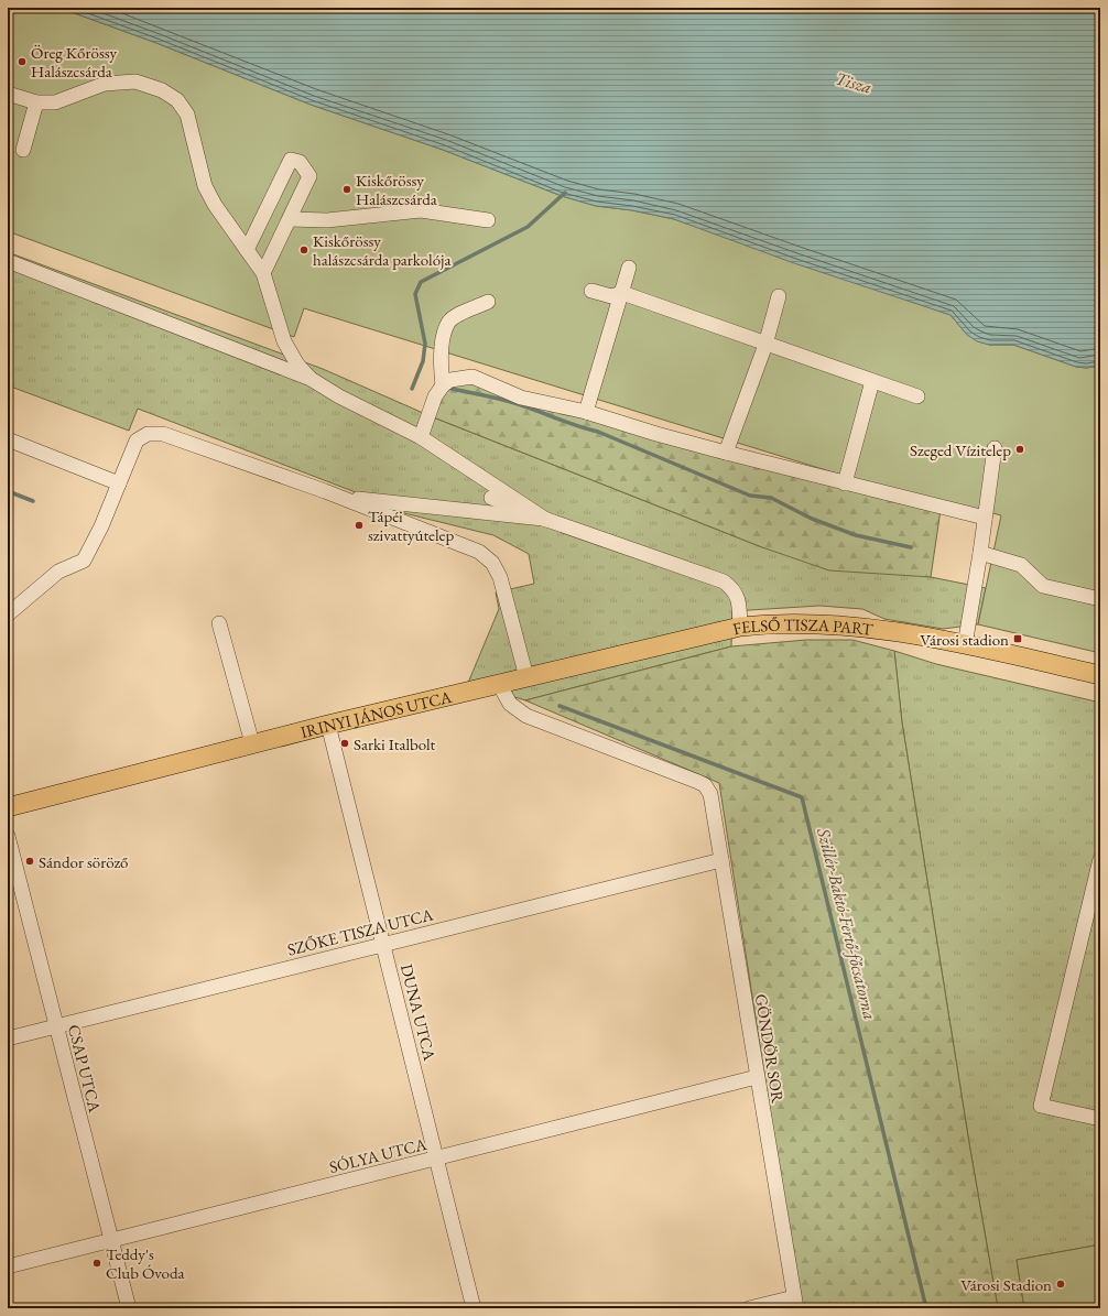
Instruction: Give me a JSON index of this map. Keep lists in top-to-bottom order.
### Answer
{
  "streets": {
    "main road": ["FELSŐ TISZA PART", "IRINYI JÁNOS UTCA"],
    "street": [
      "SZŐKE TISZA UTCA",
      "DUNA UTCA",
      "GÖNDÖR SOR",
      "CSAP UTCA",
      "SÓLYA UTCA"
    ]
  },
  "crossings": [
    ["FELSŐ TISZA PART", "IRINYI JÁNOS UTCA"],
    ["FELSŐ TISZA PART", "GÖNDÖR SOR"],
    ["IRINYI JÁNOS UTCA", "DUNA UTCA"],
    ["IRINYI JÁNOS UTCA", "GÖNDÖR SOR"],
    ["SZŐKE TISZA UTCA", "DUNA UTCA"],
    ["SZŐKE TISZA UTCA", "GÖNDÖR SOR"],
    ["SZŐKE TISZA UTCA", "CSAP UTCA"],
    ["DUNA UTCA", "SÓLYA UTCA"],
    ["GÖNDÖR SOR", "SÓLYA UTCA"],
    ["CSAP UTCA", "SÓLYA UTCA"]
  ],
  "water": ["Tisza", "Szillér-Baktó-Fertő-főcsatorna"],
  "places": {
    "other": [
      "Öreg Kőrössy Halászcsárda",
      "Kiskőrössy Halászcsárda",
      "Kiskőrössy halászcsárda parkolója",
      "Szeged Vízitelep",
      "Tápéi szivattyútelep",
      "Sarki Italbolt",
      "Sándor söröző",
      "Teddy's Club Óvoda",
      "Városi Stadion"
    ],
    "transit": ["Városi stadion"]
  }
}
